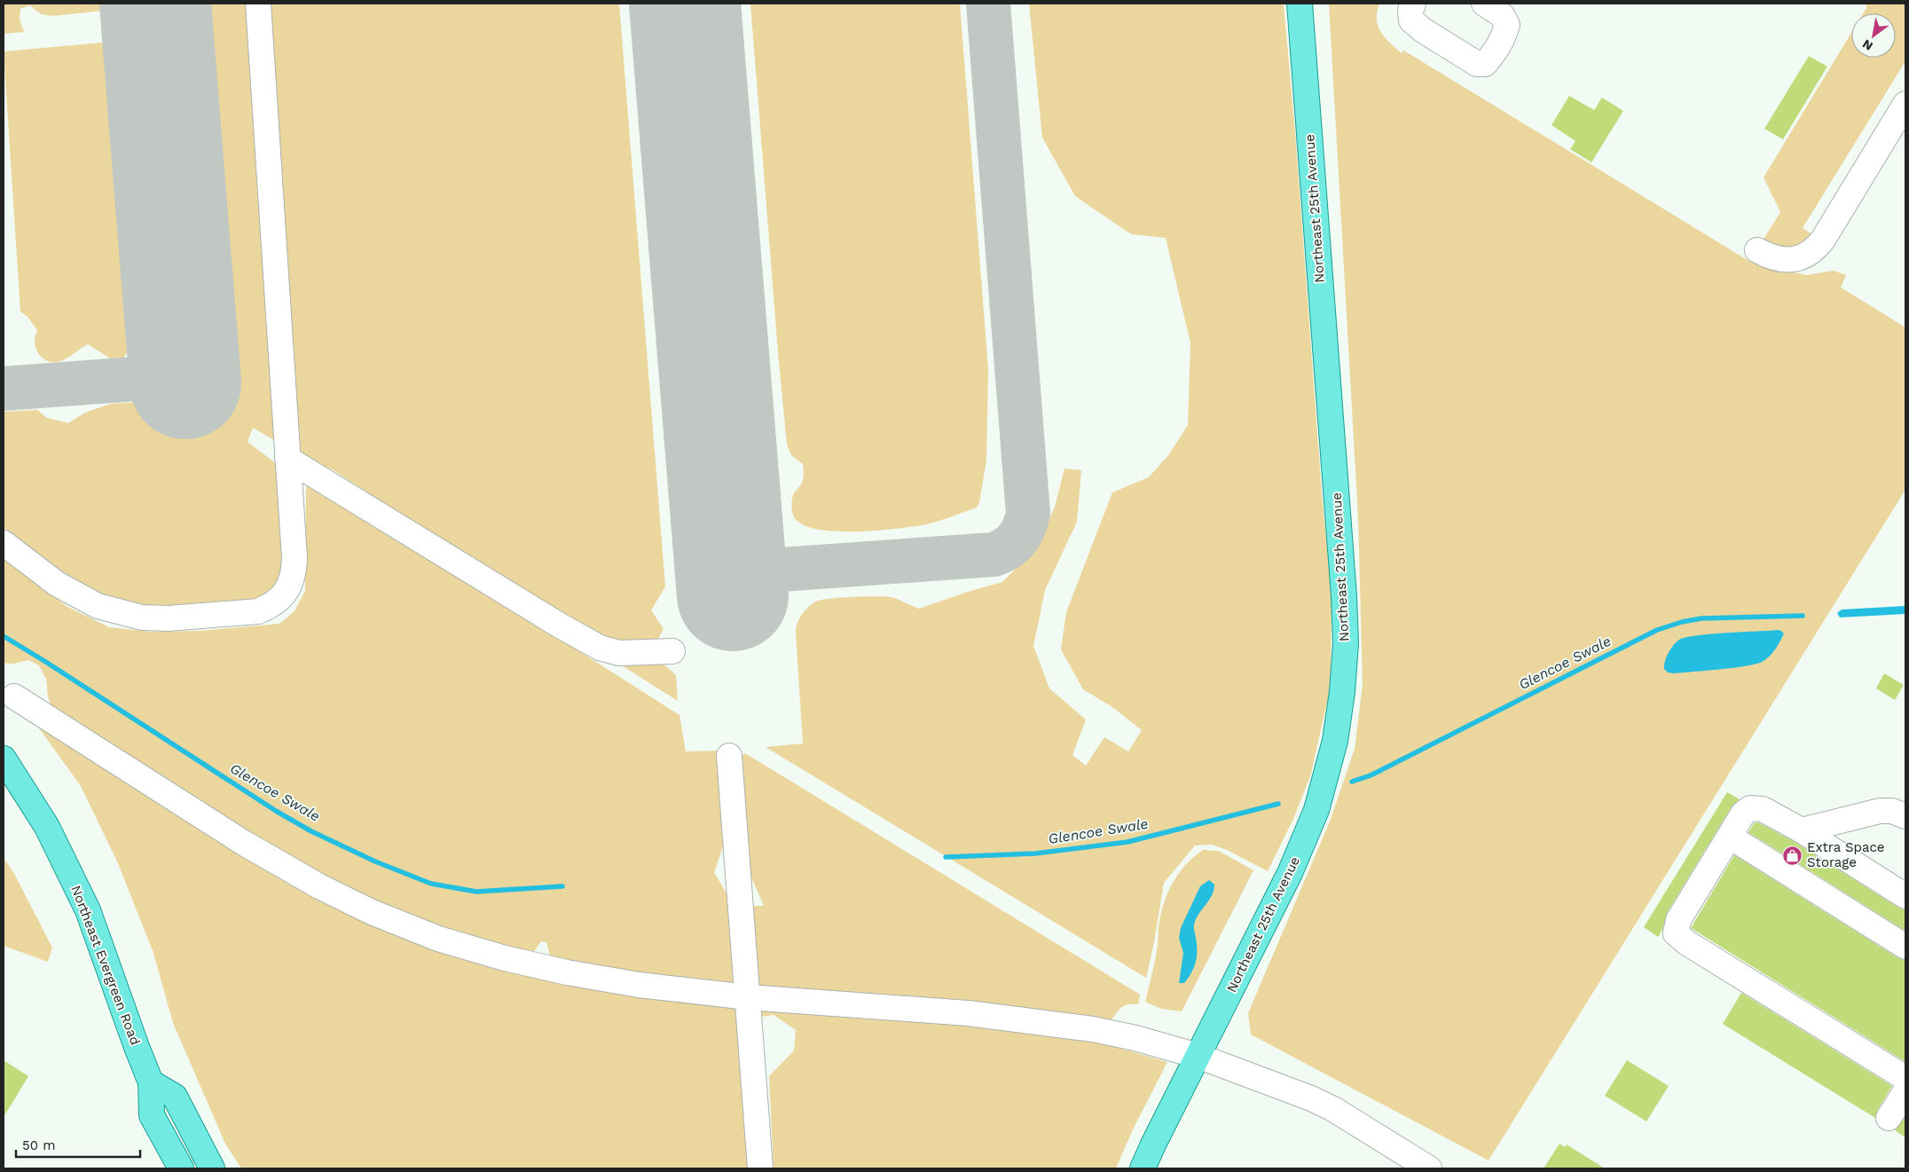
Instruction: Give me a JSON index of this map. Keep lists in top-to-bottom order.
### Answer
{
  "streets": {
    "main road": ["Northeast 25th Avenue", "Northeast Evergreen Road"]
  },
  "water": ["Glencoe Swale"],
  "places": {
    "shop": ["Extra Space Storage"]
  },
  "scale_bar": "50 m",
  "north": "bottom left"
}
